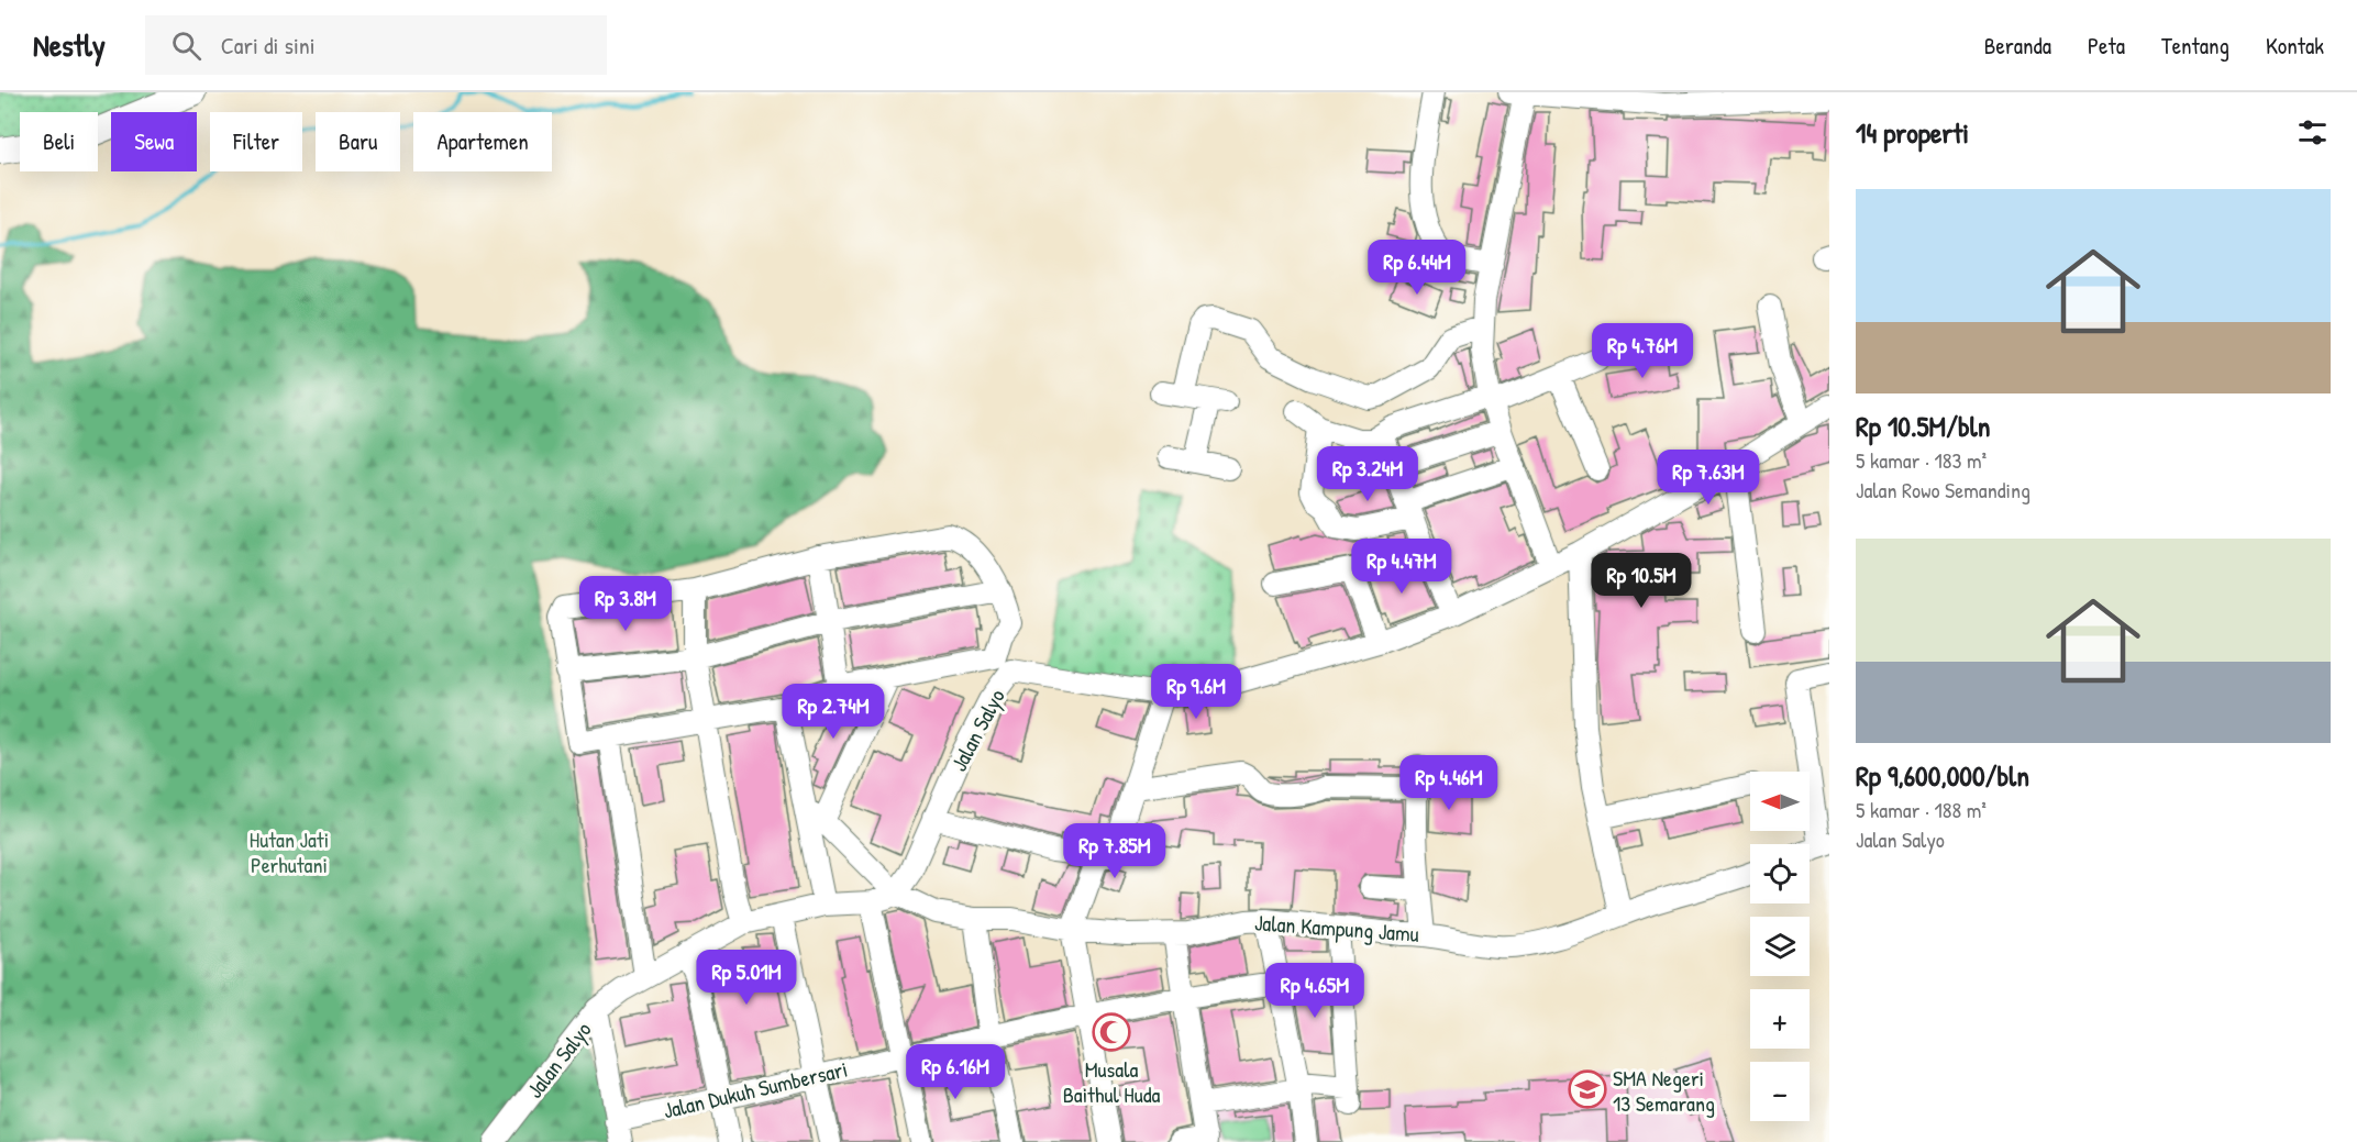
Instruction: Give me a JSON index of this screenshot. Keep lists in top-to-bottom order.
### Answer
{
  "streets": {
    "street": ["Jalan Salyo", "Jalan Kampung Jamu", "Jalan Dukuh Sumbersari"]
  },
  "crossings": [
    ["Jalan Salyo", "Jalan Kampung Jamu"],
    ["Jalan Salyo", "Jalan Dukuh Sumbersari"]
  ],
  "parks": ["Hutan Jati Perhutani"],
  "places": {
    "mosque": ["Musala Baithul Huda"],
    "school or university": ["SMA Negeri 13 Semarang"]
  },
  "north": "left",
  "page": {
    "header": "Nestly",
    "search": "Cari di sini",
    "nav": [
      "Beranda",
      "Peta",
      "Tentang",
      "Kontak"
    ],
    "heading": "14 properti",
    "chip": [
      "Beli",
      "Sewa",
      "Filter",
      "Baru",
      "Apartemen"
    ],
    "list": [
      {
        "name": "Rp 10.5M/bln",
        "note": "5 kamar · 183 m² · Jalan Rowo Semanding"
      },
      {
        "name": "Rp 9,600,000/bln",
        "note": "5 kamar · 188 m² · Jalan Salyo"
      }
    ],
    "price": [
      "Rp 6.44M",
      "Rp 4.76M",
      "Rp 3.24M",
      "Rp 7.63M",
      "Rp 4.47M",
      "Rp 10.5M",
      "Rp 3.8M",
      "Rp 9.6M",
      "Rp 2.74M",
      "Rp 4.46M",
      "Rp 7.85M",
      "Rp 5.01M",
      "Rp 4.65M",
      "Rp 6.16M"
    ],
    "map_buttons": ["+", "−"]
  }
}
